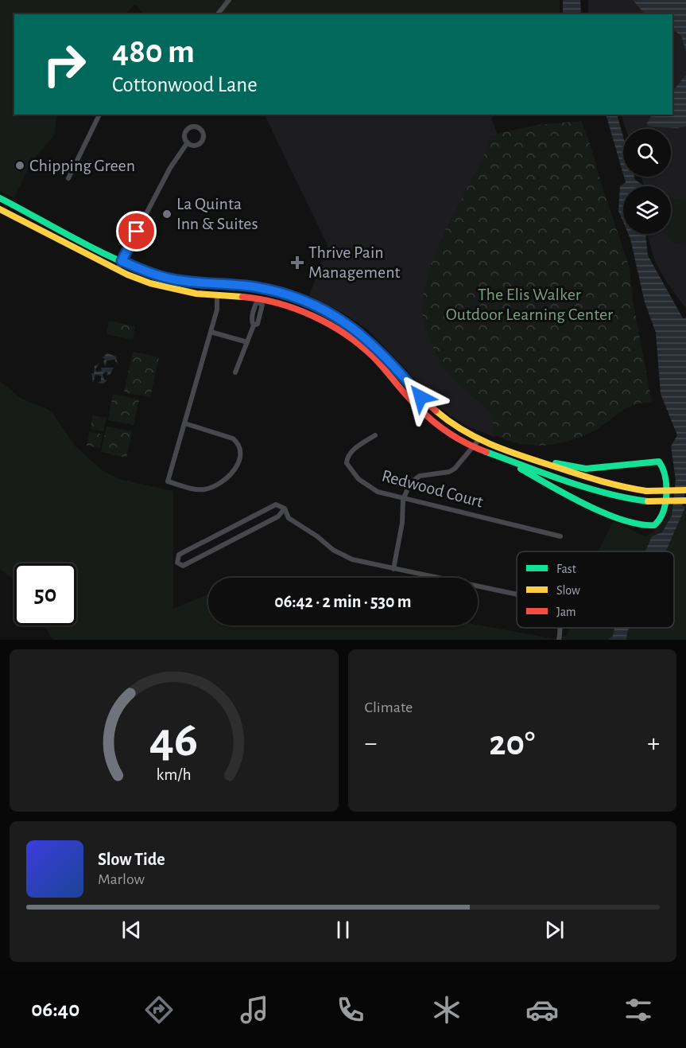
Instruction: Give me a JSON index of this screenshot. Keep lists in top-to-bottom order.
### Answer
{
  "streets": {
    "street": ["Redwood Court"]
  },
  "parks": ["The Elis Walker Outdoor Learning Center"],
  "places": {
    "other": ["Chipping Green", "La Quinta Inn & Suites"],
    "health": ["Thrive Pain Management"]
  },
  "legend": ["Fast", "Slow", "Jam"],
  "page": {
    "turn": ["480 m", "Cottonwood Lane"],
    "limit": "50",
    "trip": "06:42 · 2 min · 530 m",
    "tile": "Climate",
    "heat": ["−", "20°", "+"],
    "song": ["Slow Tide", "Marlow"],
    "tabs": "06:40",
    "gauge": ["46", "km/h"]
  }
}
